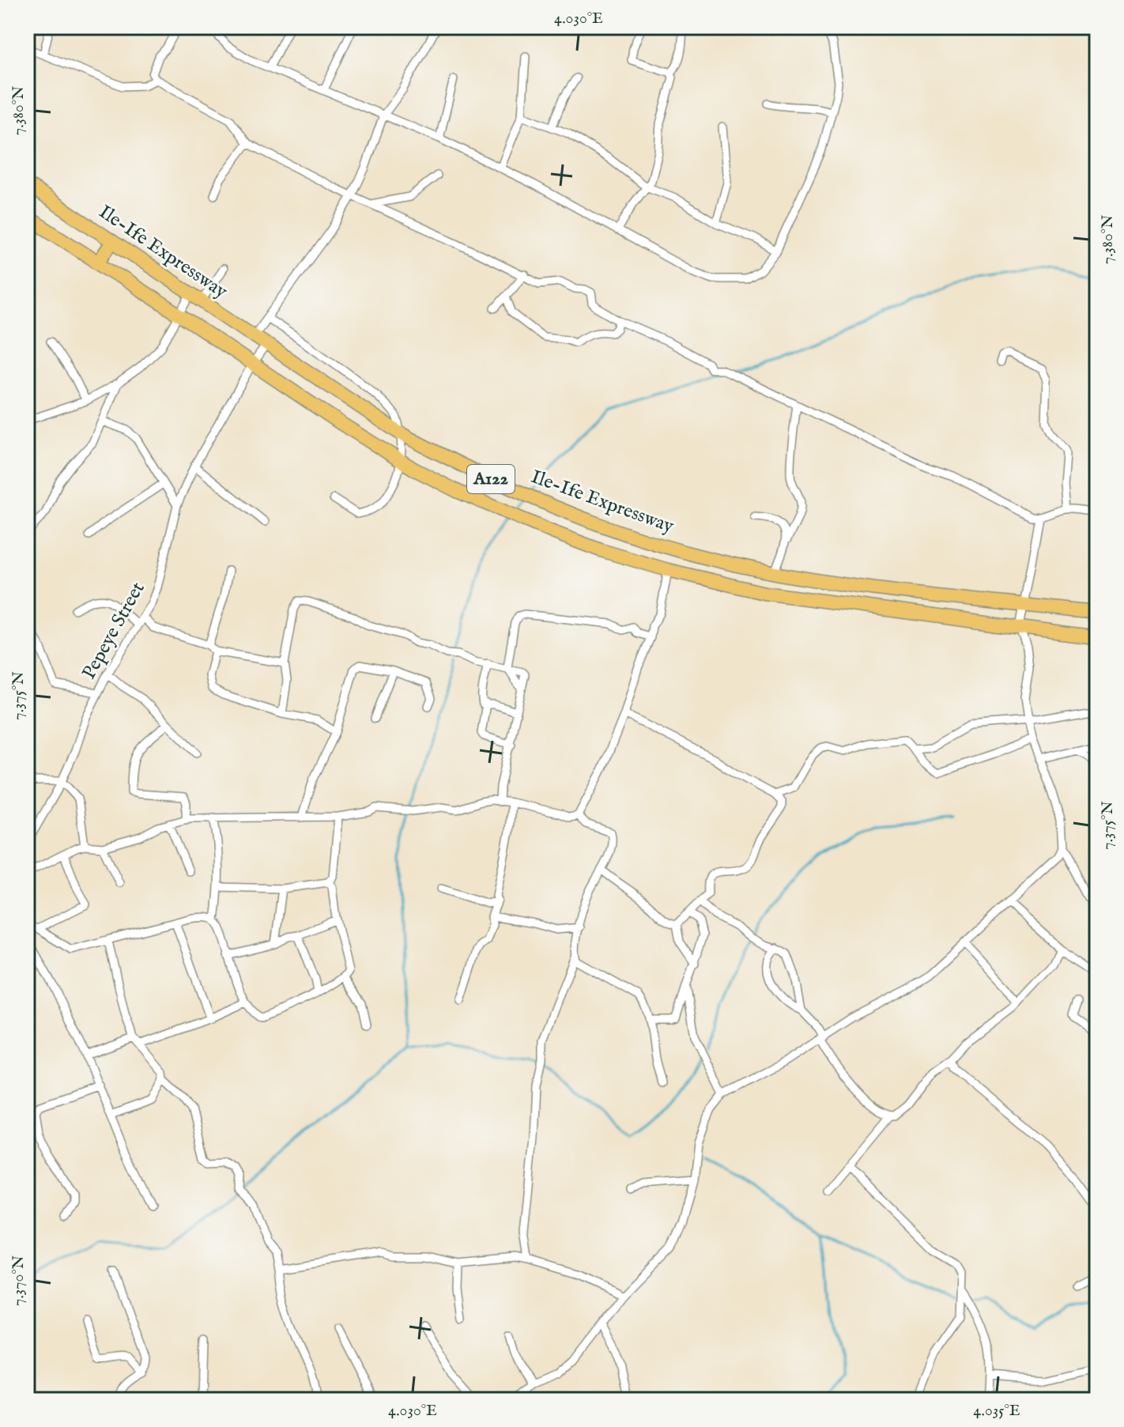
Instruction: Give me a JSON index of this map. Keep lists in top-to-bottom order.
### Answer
{
  "streets": {
    "highway": ["Ile-Ife Expressway", "A122"],
    "street": ["Pepeye Street"]
  },
  "crossings": [
    ["Ile-Ife Expressway", "Pepeye Street"],
    ["A122", "Pepeye Street"]
  ],
  "coordinates": [
    "4.030°E",
    "7.380°N",
    "7.375°N",
    "7.370°N",
    "4.035°E"
  ]
}
